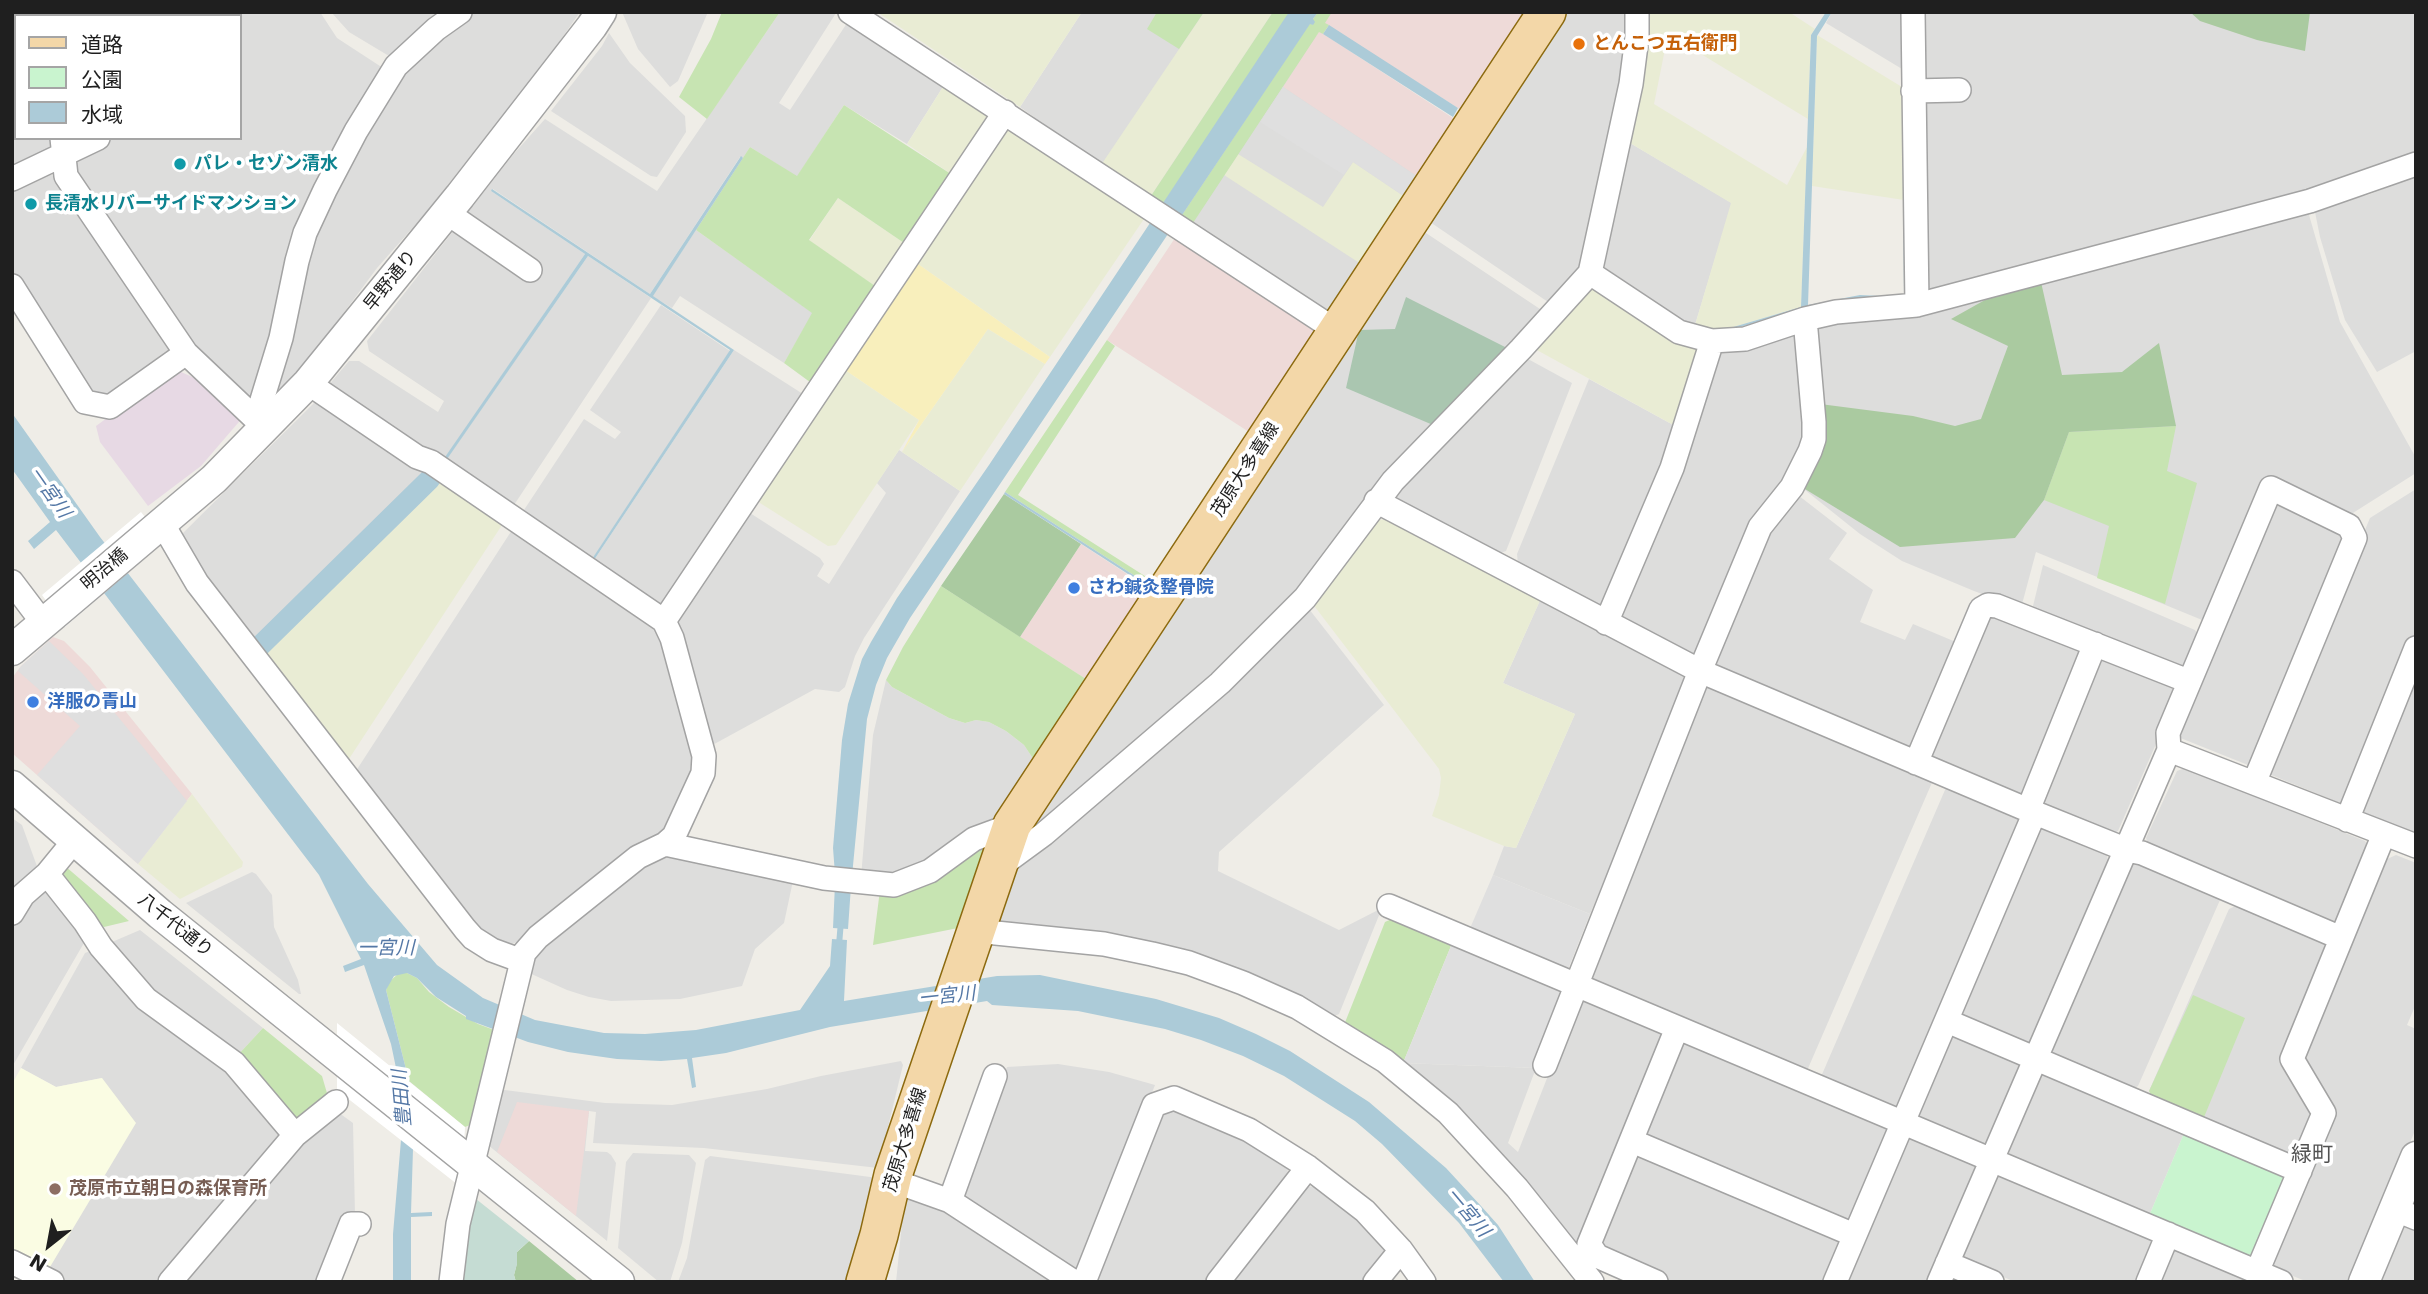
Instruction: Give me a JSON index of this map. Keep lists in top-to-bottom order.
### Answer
{
  "streets": {
    "main road": ["茂原大多喜線"],
    "street": ["早野通り", "明治橋", "八千代通り"]
  },
  "crossings": [
    ["早野通り", "明治橋"]
  ],
  "districts": ["緑町"],
  "water": ["一宮川", "豊田川"],
  "places": [
    "とんこつ五右衛門",
    "パレ・セゾン清水",
    "長清水リバーサイドマンション",
    "さわ鍼灸整骨院",
    "洋服の青山",
    "茂原市立朝日の森保育所"
  ],
  "legend": ["道路", "公園", "水域"],
  "north": "bottom left"
}
